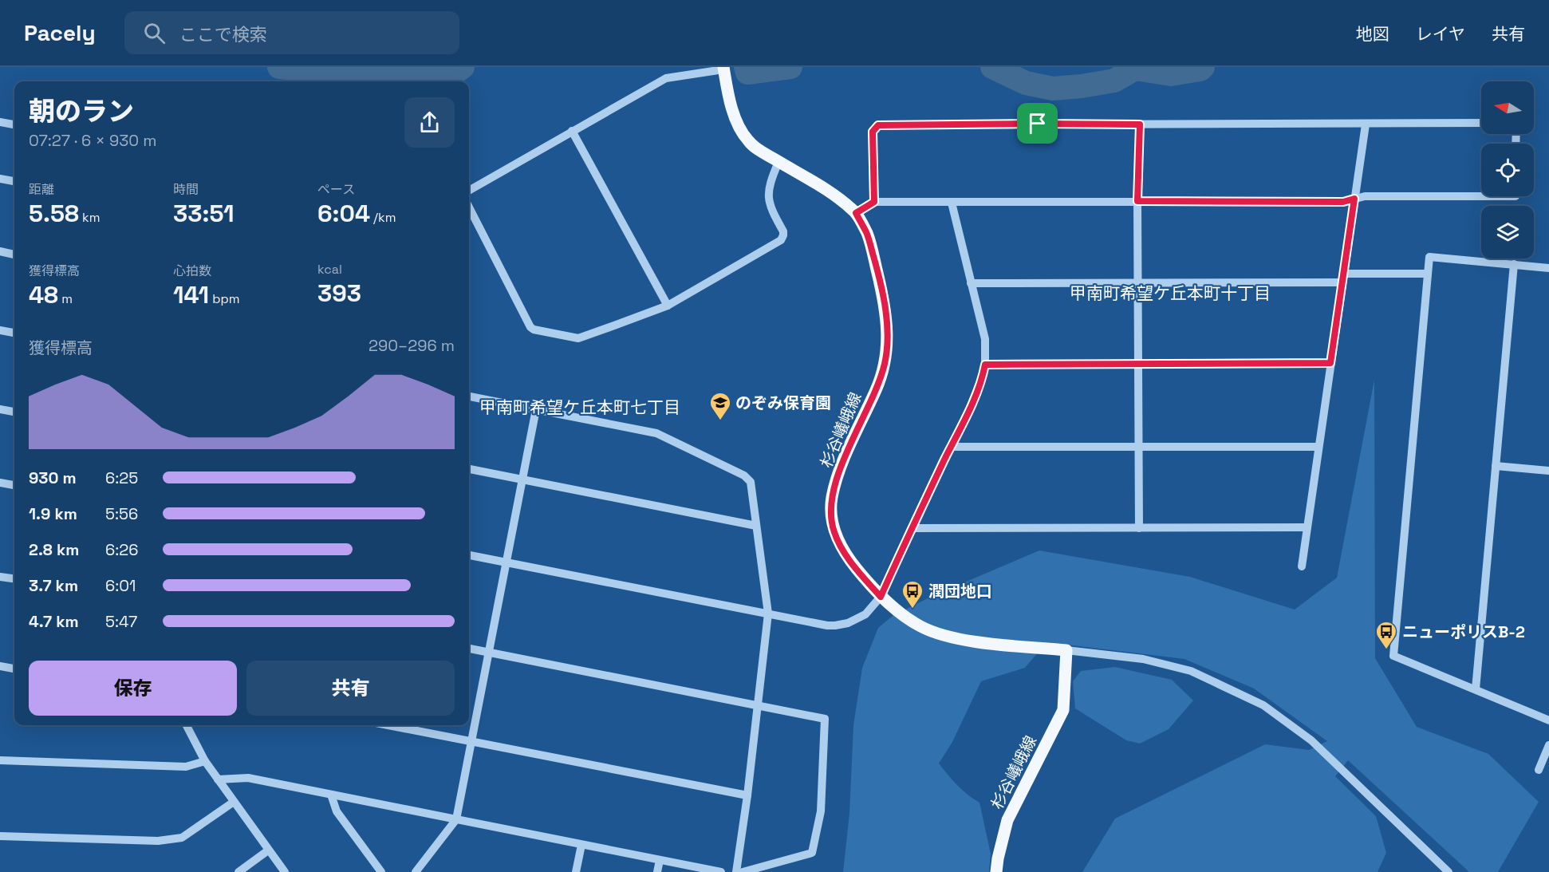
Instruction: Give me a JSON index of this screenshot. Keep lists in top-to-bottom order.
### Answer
{
  "streets": {
    "main road": ["杉谷嶬峨線"]
  },
  "districts": ["甲南町希望ケ丘本町十丁目", "甲南町希望ケ丘本町七丁目"],
  "places": {
    "school or university": ["のぞみ保育園"],
    "bus stop": ["潤団地口", "ニューポリスB-2"]
  },
  "north": "left",
  "page": {
    "header": "Pacely",
    "search": "ここで検索",
    "nav": ["地図", "レイヤ", "共有"],
    "heading": ["朝のラン", "07:27 · 6 × 930 m"],
    "stats": [
      ["距離", "5.58 km"],
      ["時間", "33:51"],
      ["ペース", "6:04 /km"],
      ["獲得標高", "48 m"],
      ["心拍数", "141 bpm"],
      ["kcal", "393"]
    ],
    "chart": ["獲得標高", "290–296 m"],
    "list": [
      {
        "name": "930 m",
        "note": "6:25"
      },
      {
        "name": "1.9 km",
        "note": "5:56"
      },
      {
        "name": "2.8 km",
        "note": "6:26"
      },
      {
        "name": "3.7 km",
        "note": "6:01"
      },
      {
        "name": "4.7 km",
        "note": "5:47"
      }
    ],
    "buttons": ["保存", "共有"]
  }
}
